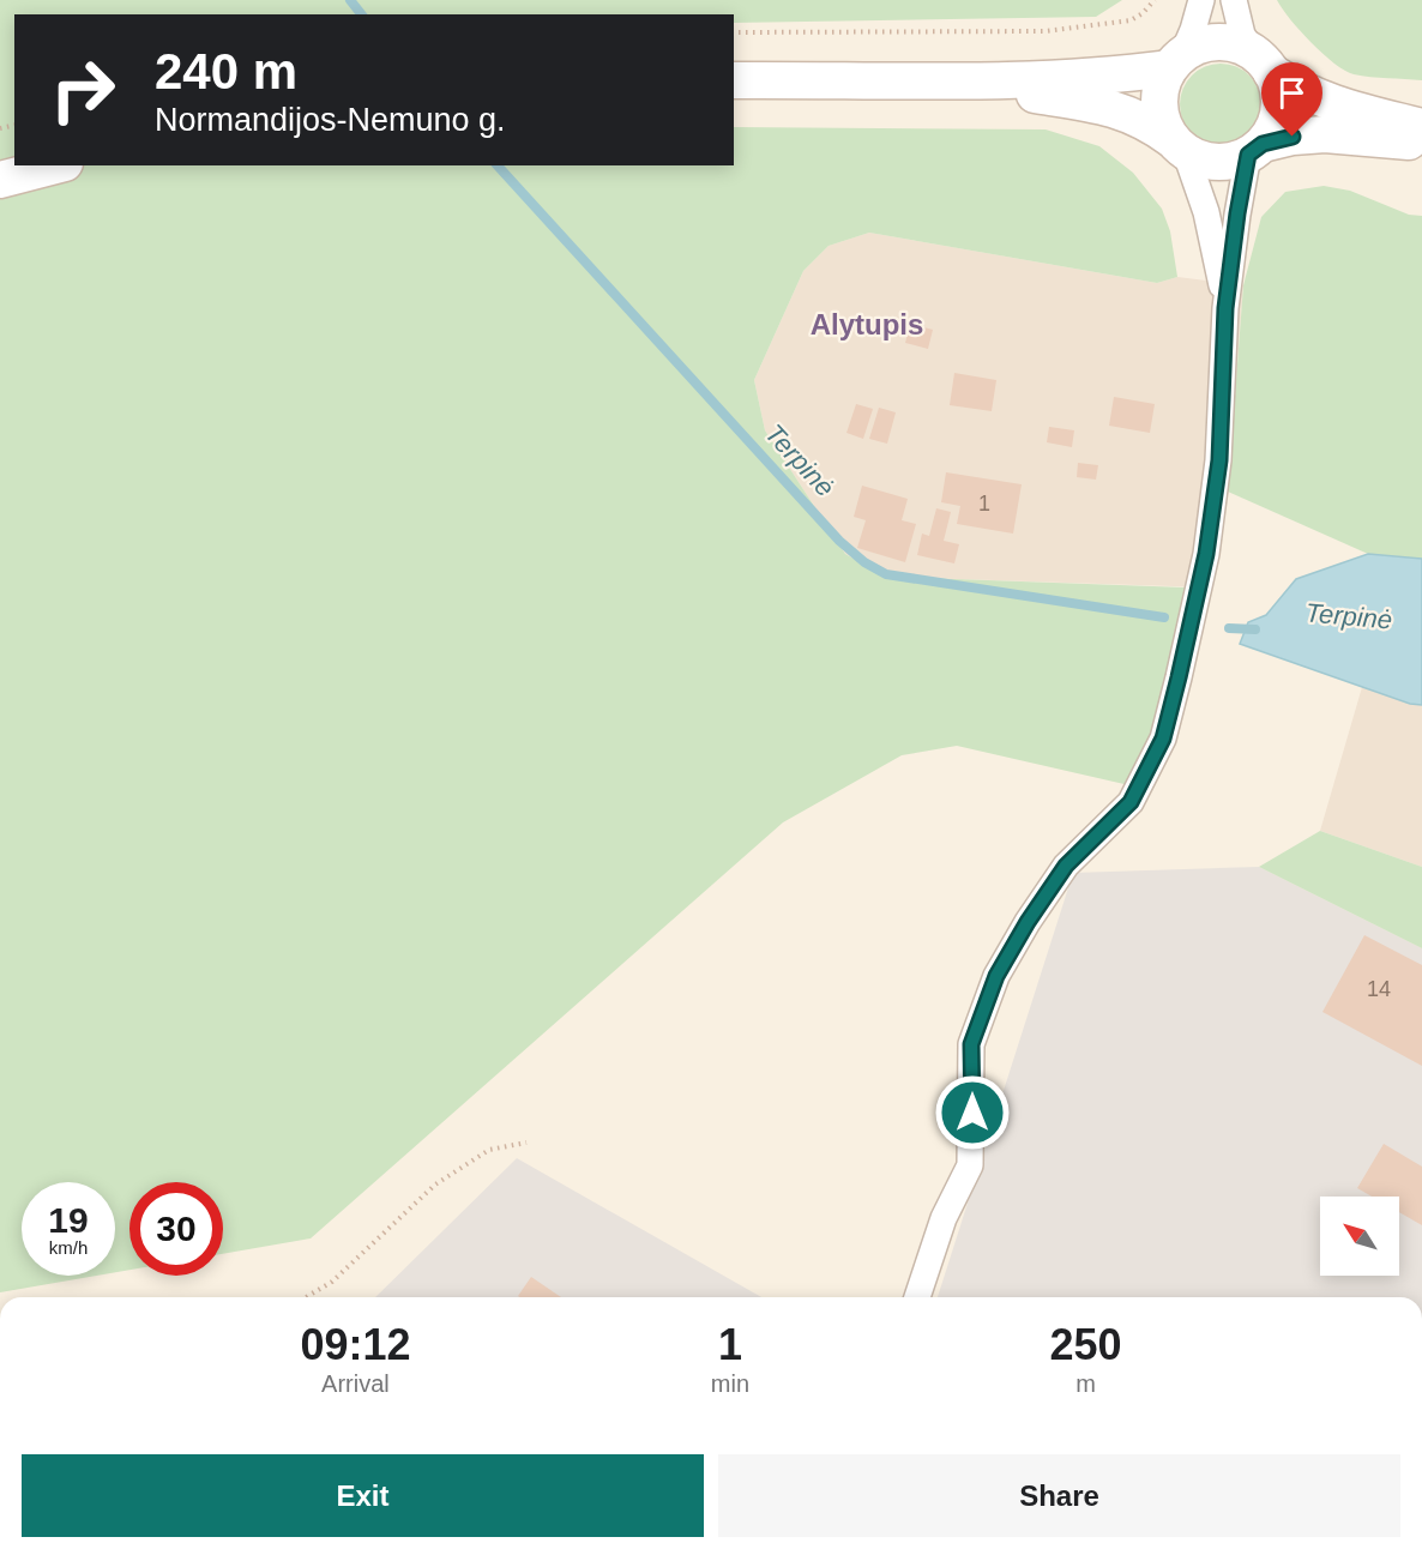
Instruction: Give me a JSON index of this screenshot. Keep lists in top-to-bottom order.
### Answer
{
  "districts": ["Alytupis"],
  "water": ["Terpinė"],
  "house_numbers": ["1", "14"],
  "north": "top left",
  "page": {
    "turn": ["240 m", "Normandijos-Nemuno g."],
    "speed": "19 km/h",
    "limit": "30",
    "eta": [
      "09:12",
      "Arrival",
      "1",
      "min",
      "250",
      "m"
    ],
    "buttons": ["Exit", "Share"]
  }
}
